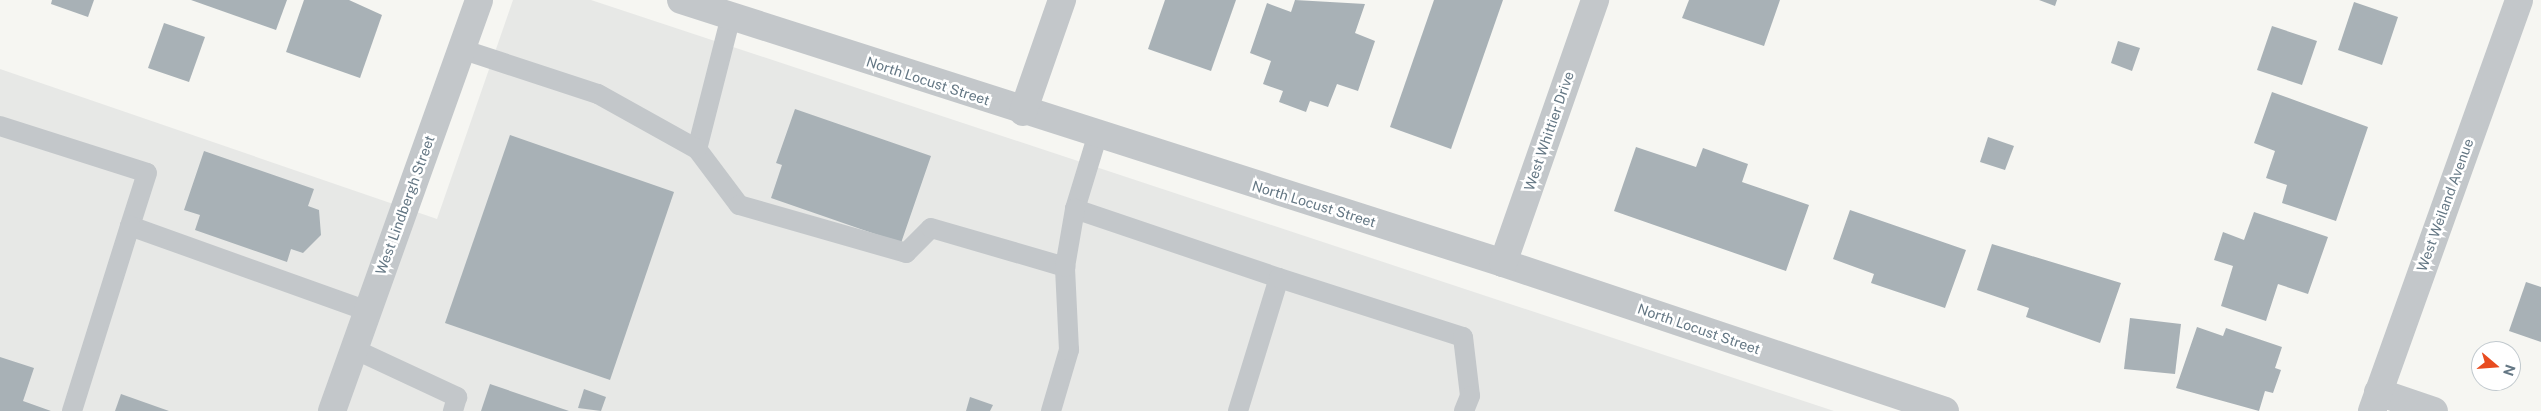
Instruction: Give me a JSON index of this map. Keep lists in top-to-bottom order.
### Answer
{
  "streets": {
    "street": [
      "North Locust Street",
      "West Whittier Drive",
      "West Lindbergh Street",
      "West Weiland Avenue"
    ]
  },
  "crossings": [
    ["North Locust Street", "West Whittier Drive"]
  ],
  "north": "right"
}
